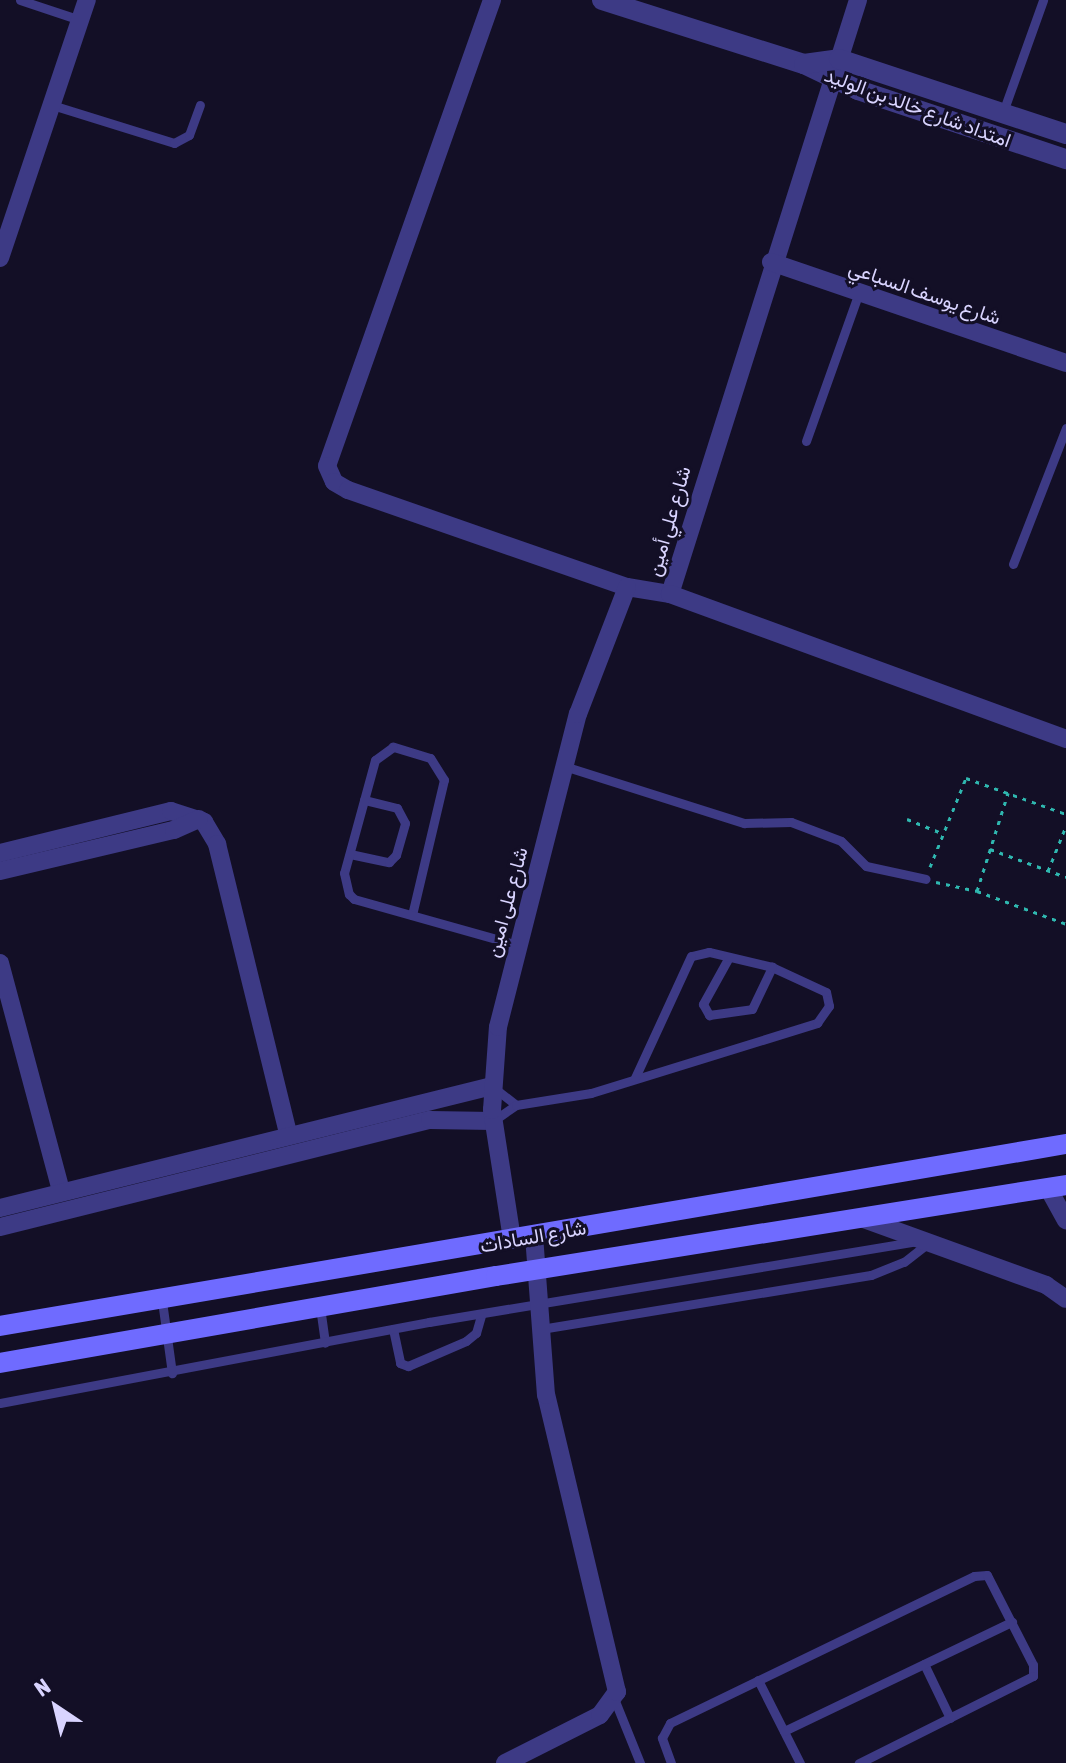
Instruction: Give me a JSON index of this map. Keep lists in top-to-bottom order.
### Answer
{
  "streets": {
    "main road": ["شارع السادات"],
    "street": [
      "امتداد شارع خالد بن الوليد",
      "شارع يوسف السباعي",
      "شارع علي أمين",
      "شارع على امين"
    ]
  },
  "crossings": [
    ["امتداد شارع خالد بن الوليد", "شارع علي أمين"],
    ["شارع يوسف السباعي", "شارع علي أمين"],
    ["شارع على امين", "شارع السادات"]
  ],
  "north": "top left"
}
